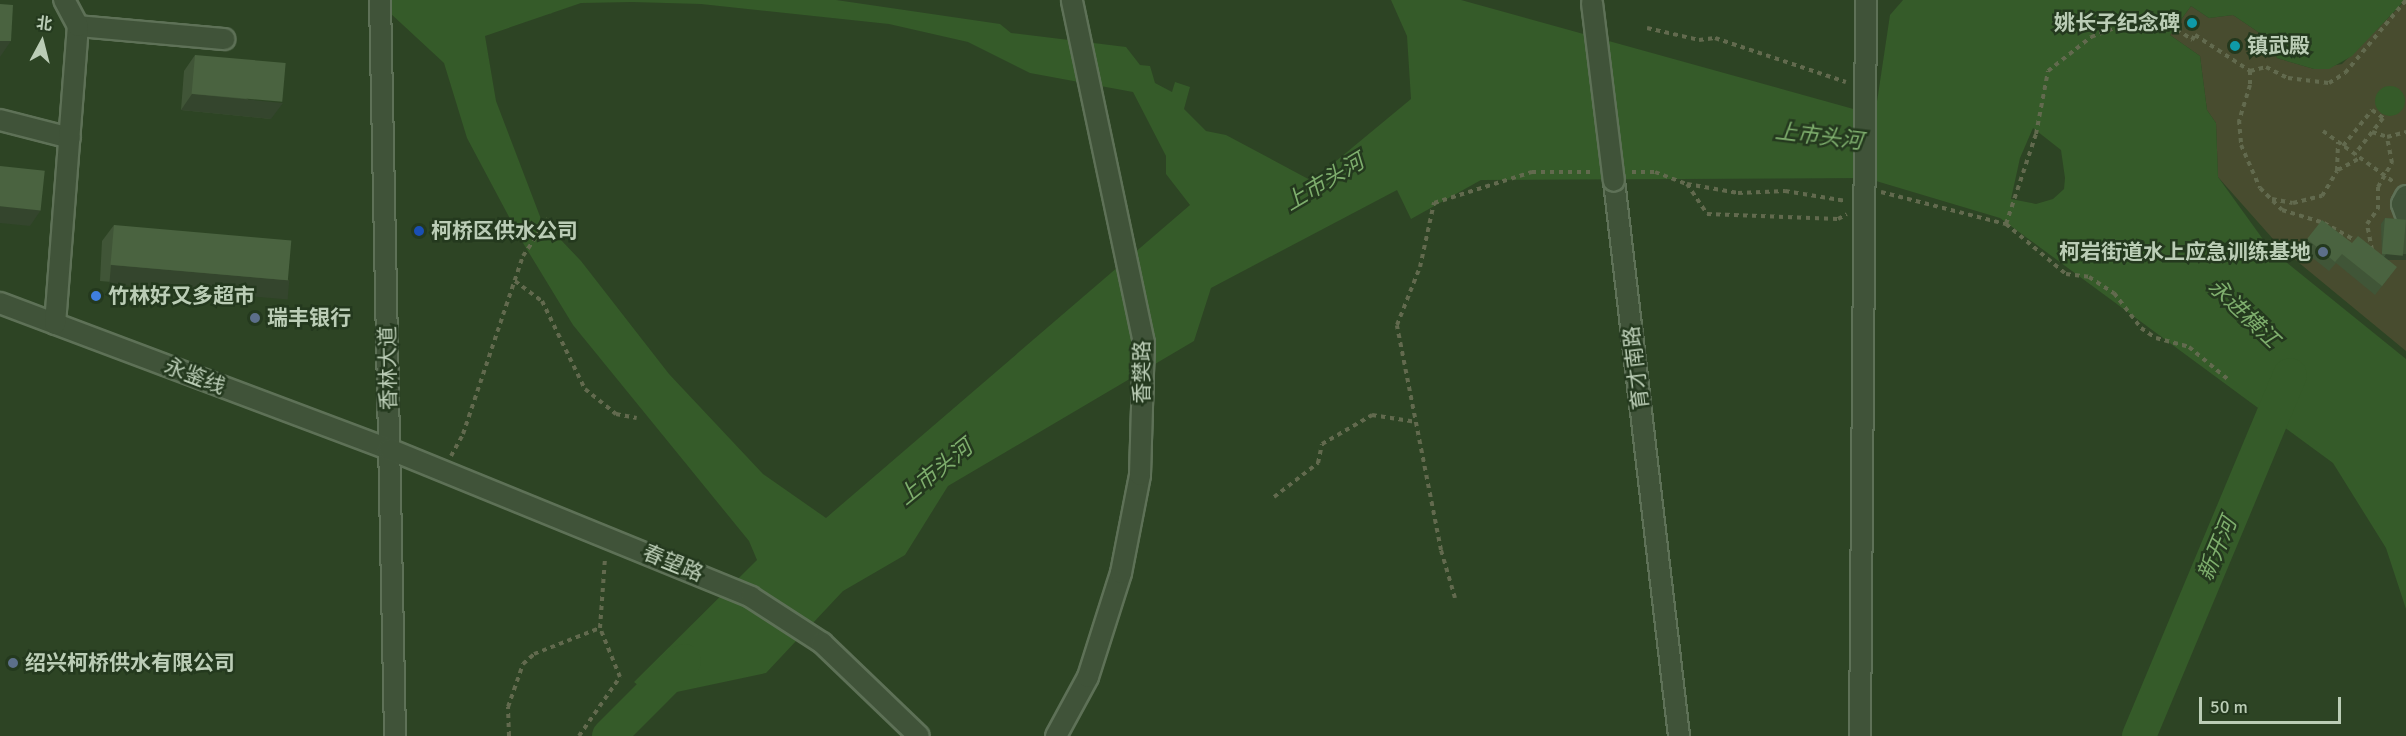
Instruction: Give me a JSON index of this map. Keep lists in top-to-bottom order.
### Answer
{
  "streets": {
    "street": [
      "香林大道",
      "育才南路",
      "香樊路",
      "永鉴线",
      "春望路"
    ]
  },
  "crossings": [
    ["香林大道", "永鉴线"],
    ["香林大道", "春望路"],
    ["永鉴线", "春望路"]
  ],
  "water": ["上市头河", "永进横江", "新开河"],
  "places": [
    "姚长子纪念碑",
    "镇武殿",
    "柯桥区供水公司",
    "柯岩街道水上应急训练基地",
    "竹林好又多超市",
    "瑞丰银行",
    "绍兴柯桥供水有限公司"
  ],
  "scale_bar": "50 m",
  "north": "top"
}
